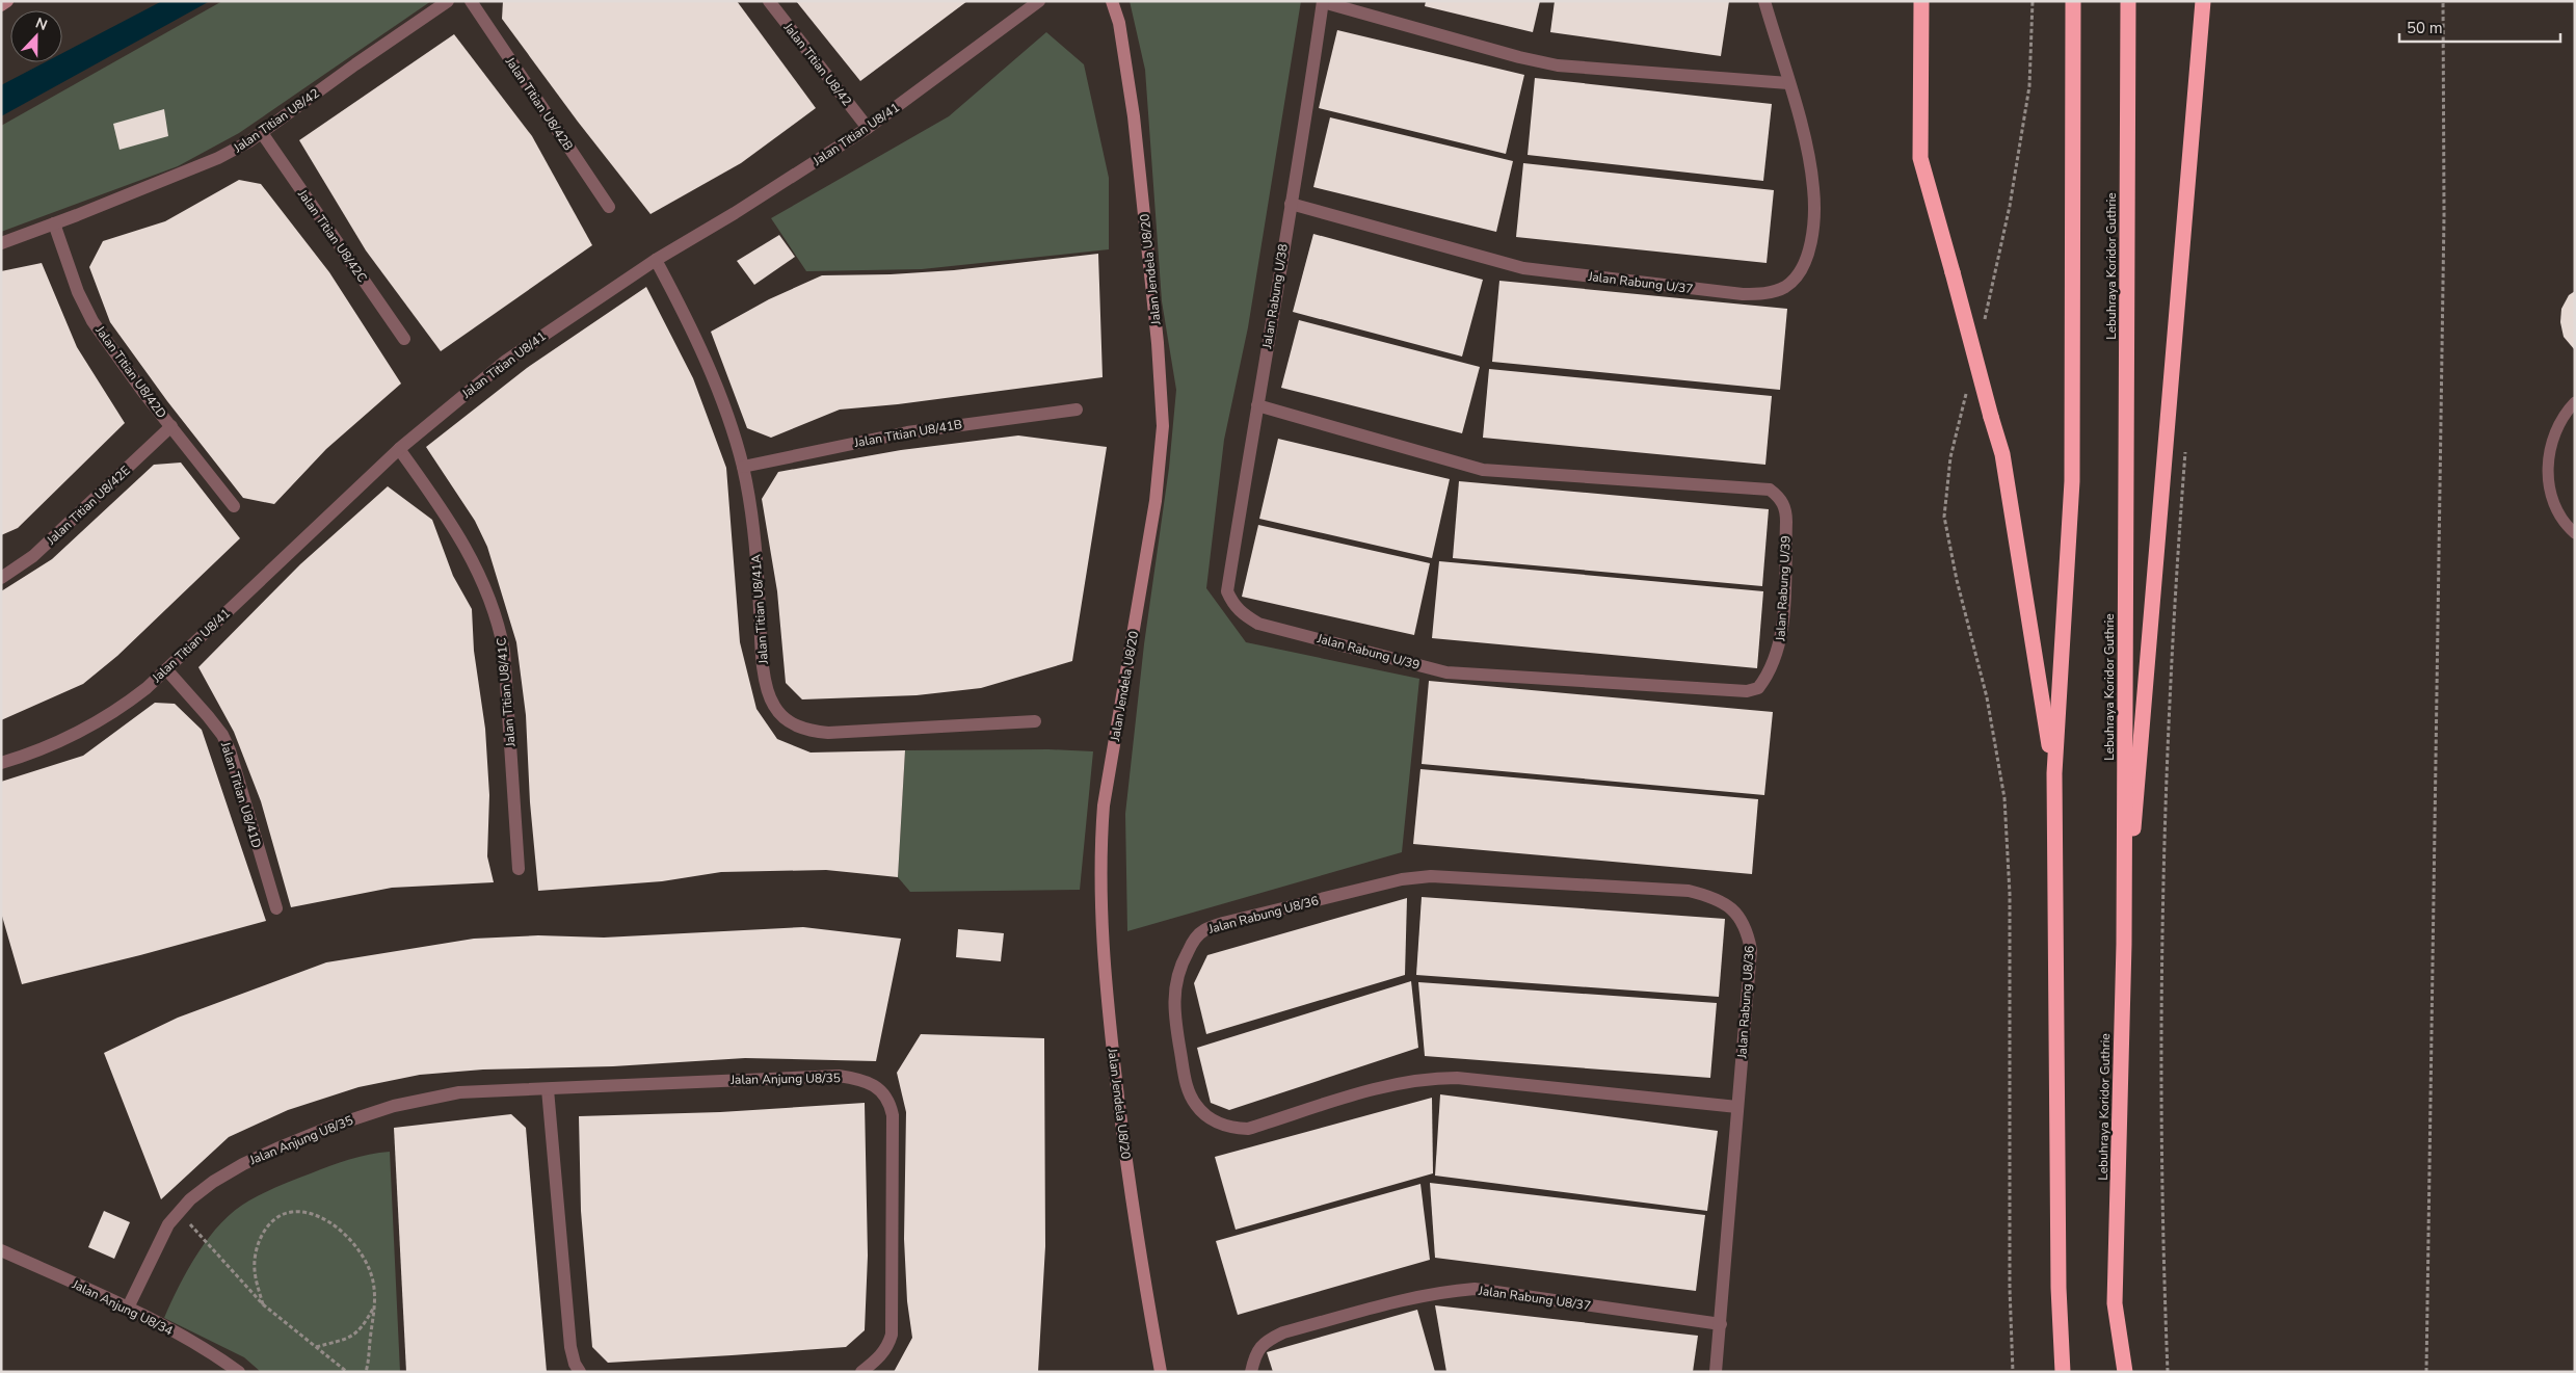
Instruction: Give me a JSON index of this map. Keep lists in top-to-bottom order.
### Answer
{
  "streets": {
    "highway": ["Lebuhraya Koridor Guthrie"],
    "street": [
      "Jalan Titian U8/42",
      "Jalan Titian U8/42B",
      "Jalan Titian U8/41",
      "Jalan Titian U8/42C",
      "Jalan Jendela U8/20",
      "Jalan Rabung U/37",
      "Jalan Rabung U/38",
      "Jalan Titian U8/42D",
      "Jalan Titian U8/41B",
      "Jalan Titian U8/42E",
      "Jalan Rabung U/39",
      "Jalan Titian U8/41A",
      "Jalan Titian U8/41C",
      "Jalan Titian U8/41D",
      "Jalan Rabung U8/36",
      "Jalan Anjung U8/35",
      "Jalan Rabung U8/37",
      "Jalan Anjung U8/34"
    ]
  },
  "crossings": [
    ["Jalan Titian U8/42", "Jalan Titian U8/41"],
    ["Jalan Titian U8/42", "Jalan Titian U8/42C"],
    ["Jalan Titian U8/42", "Jalan Titian U8/42D"],
    ["Jalan Titian U8/41", "Jalan Titian U8/41A"],
    ["Jalan Titian U8/41", "Jalan Titian U8/41C"],
    ["Jalan Titian U8/41", "Jalan Titian U8/41D"],
    ["Jalan Rabung U/37", "Jalan Rabung U/38"],
    ["Jalan Rabung U/38", "Jalan Rabung U/39"],
    ["Jalan Titian U8/42D", "Jalan Titian U8/42E"],
    ["Jalan Titian U8/41B", "Jalan Titian U8/41A"],
    ["Jalan Rabung U8/36", "Jalan Rabung U8/37"],
    ["Jalan Anjung U8/35", "Jalan Anjung U8/34"]
  ],
  "scale_bar": "50 m",
  "north": "top"
}
